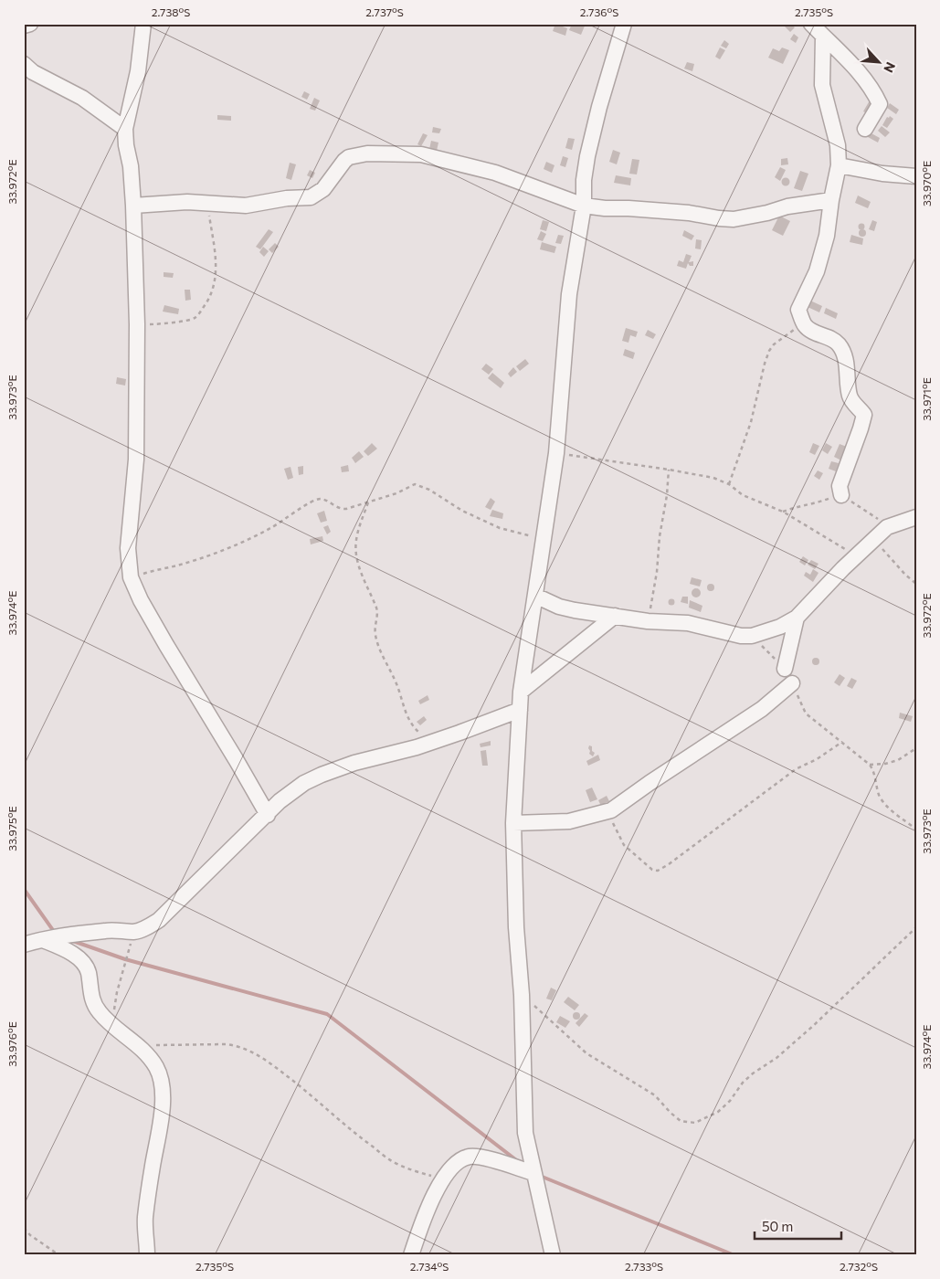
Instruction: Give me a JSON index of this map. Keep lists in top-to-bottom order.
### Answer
{
  "scale_bar": "50 m",
  "north": "bottom right",
  "coordinates": [
    "2.738°S",
    "2.737°S",
    "2.736°S",
    "2.735°S",
    "33.972°E",
    "33.970°E",
    "33.973°E",
    "33.971°E",
    "33.974°E",
    "33.975°E",
    "33.976°E",
    "2.734°S",
    "2.733°S",
    "2.732°S"
  ]
}
